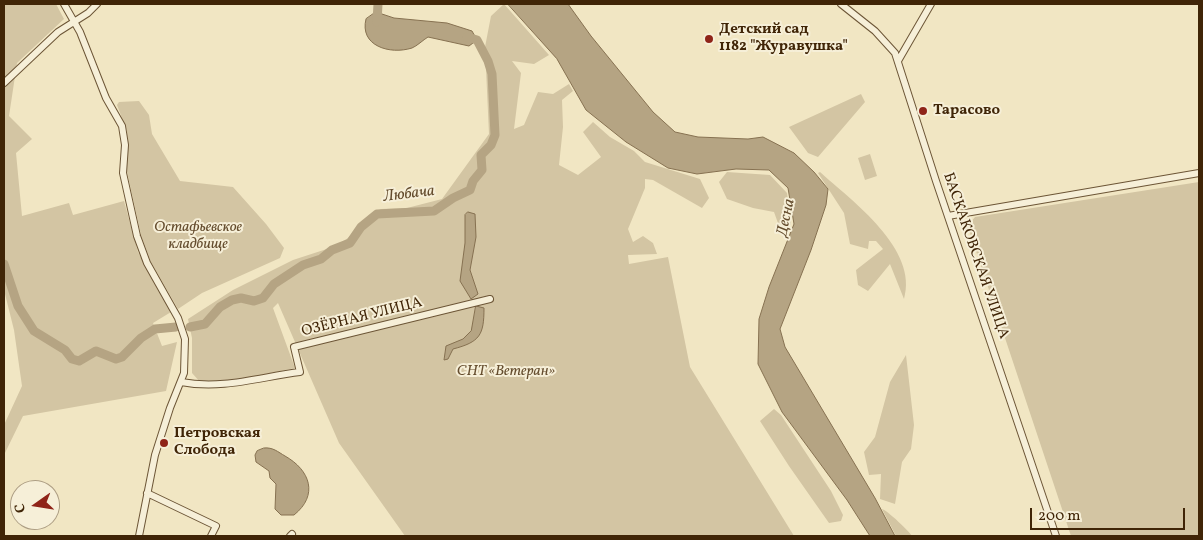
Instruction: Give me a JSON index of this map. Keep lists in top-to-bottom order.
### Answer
{
  "streets": {
    "street": ["БАСКАКОВСКАЯ УЛИЦА", "ОЗЁРНАЯ УЛИЦА"]
  },
  "water": ["Любача", "Десна"],
  "parks": ["Остафьевское кладбище", "СНТ «Ветеран»"],
  "places": ["Детский сад 1182 \"Журавушка\"", "Тарасово", "Петровская Слобода"],
  "scale_bar": "200 m",
  "north": "left"
}
